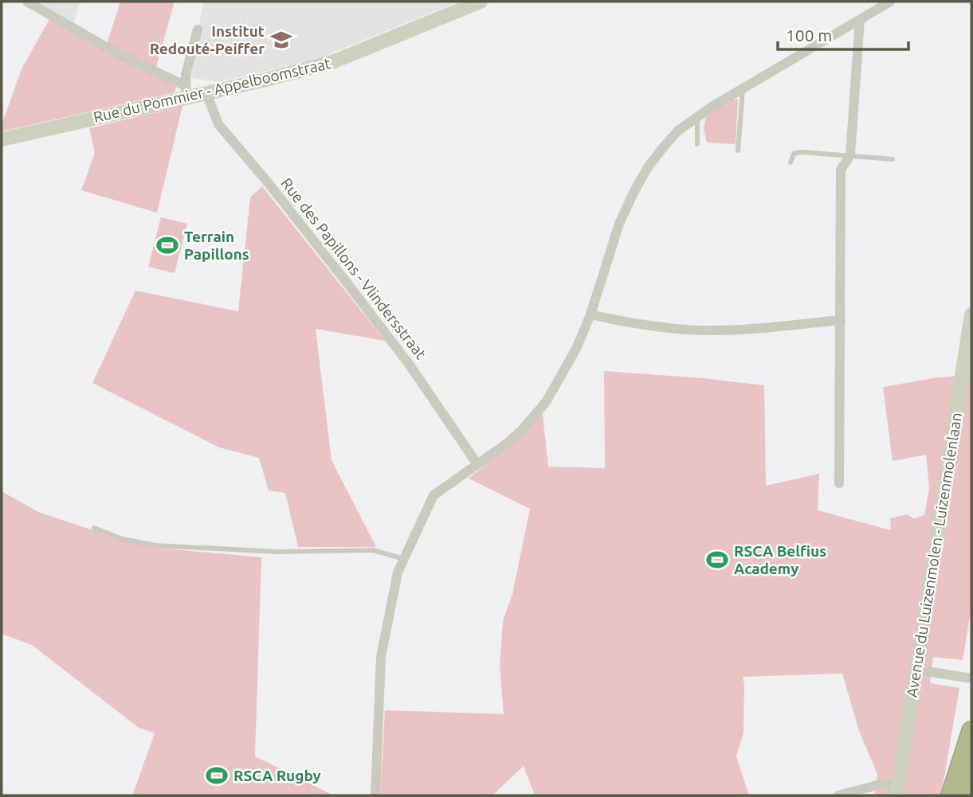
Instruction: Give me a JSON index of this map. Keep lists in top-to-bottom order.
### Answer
{
  "streets": {
    "street": ["Rue du Pommier - Appelboomstraat", "Rue des Papillons - Vlindersstraat", "Avenue du Luizenmolen - Luizenmolenlaan"]
  },
  "crossings": [
    ["Rue du Pommier - Appelboomstraat", "Rue des Papillons - Vlindersstraat"]
  ],
  "places": {
    "school or university": ["Institut Redouté-Peiffer"],
    "sports": ["Terrain Papillons", "RSCA Belfius Academy", "RSCA Rugby"]
  },
  "scale_bar": "100 m"
}
